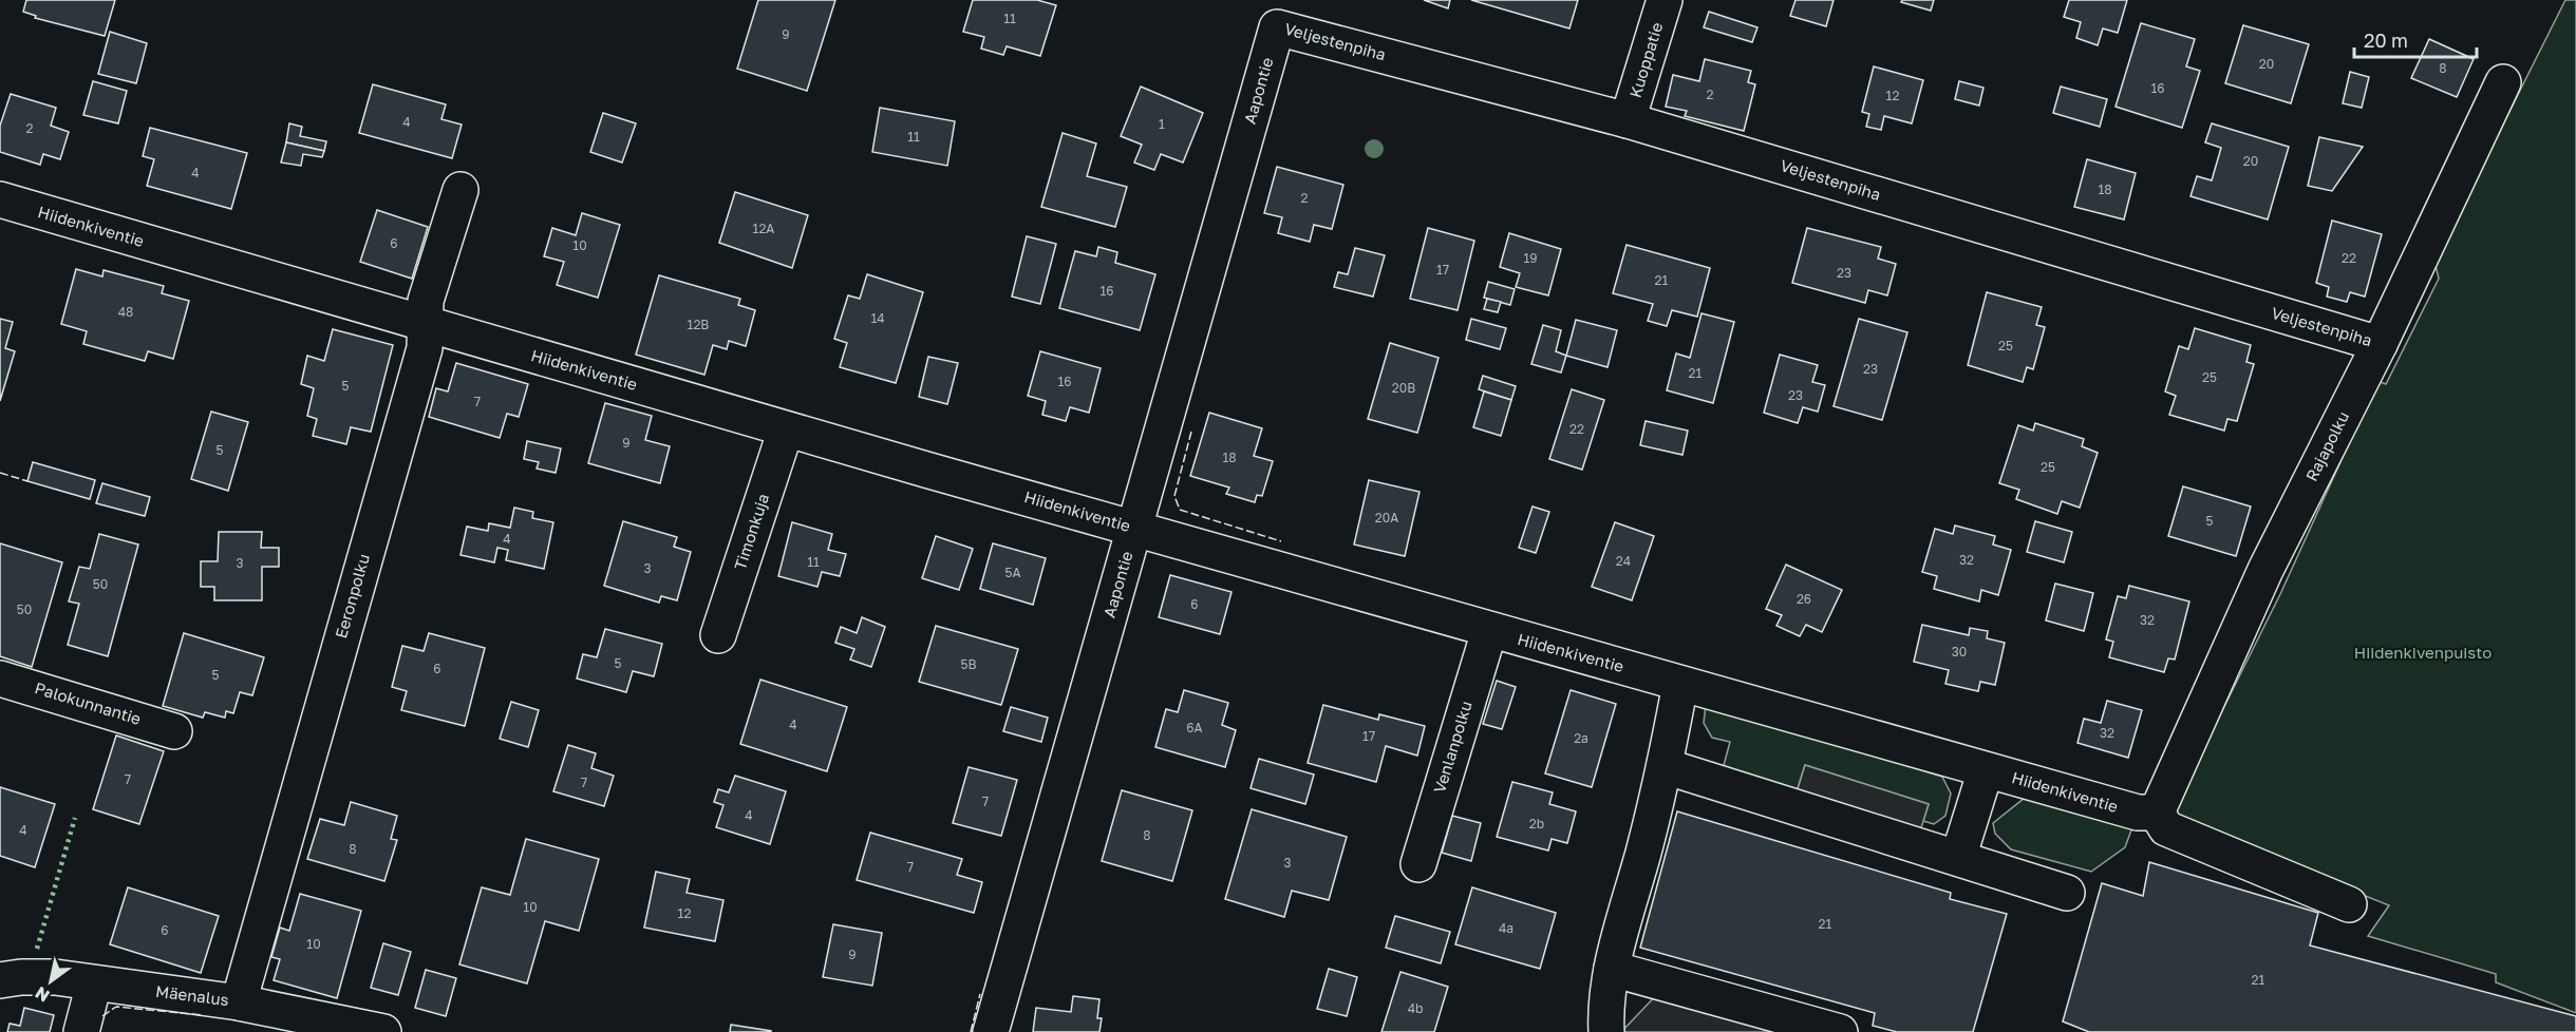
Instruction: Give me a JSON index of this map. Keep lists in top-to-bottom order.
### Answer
{
  "streets": {
    "street": [
      "Veljestenpiha",
      "Kuoppatie",
      "Aapontie",
      "Hiidenkiventie",
      "Rajapolku",
      "Timonkuja",
      "Eeronpolku",
      "Palokunnantie",
      "Venlanpolku",
      "Mäenalus"
    ]
  },
  "crossings": [
    ["Veljestenpiha", "Kuoppatie"],
    ["Veljestenpiha", "Aapontie"],
    ["Veljestenpiha", "Rajapolku"],
    ["Aapontie", "Hiidenkiventie"],
    ["Hiidenkiventie", "Rajapolku"],
    ["Hiidenkiventie", "Timonkuja"],
    ["Hiidenkiventie", "Eeronpolku"],
    ["Hiidenkiventie", "Venlanpolku"],
    ["Eeronpolku", "Mäenalus"]
  ],
  "parks": ["Hiidenkivenpuisto"],
  "house_numbers": [
    "11",
    "9",
    "20",
    "8",
    "16",
    "2",
    "12",
    "4",
    "1",
    "2",
    "11",
    "20",
    "4",
    "18",
    "2",
    "12A",
    "6",
    "10",
    "19",
    "22",
    "17",
    "23",
    "21",
    "16",
    "48",
    "14",
    "12B",
    "25",
    "23",
    "21",
    "25",
    "16",
    "5",
    "20B",
    "23",
    "7",
    "22",
    "9",
    "5",
    "18",
    "25",
    "20A",
    "5",
    "4",
    "32",
    "24",
    "11",
    "3",
    "3",
    "5A",
    "50",
    "26",
    "6",
    "50",
    "32",
    "30",
    "5",
    "5B",
    "6",
    "5",
    "4",
    "6A",
    "32",
    "17",
    "2a",
    "7",
    "7",
    "7",
    "4",
    "2b",
    "4",
    "8",
    "8",
    "3",
    "7",
    "10",
    "12",
    "21",
    "4a",
    "6",
    "10",
    "9",
    "21",
    "4b"
  ],
  "scale_bar": "20 m",
  "north": "bottom left"
}
